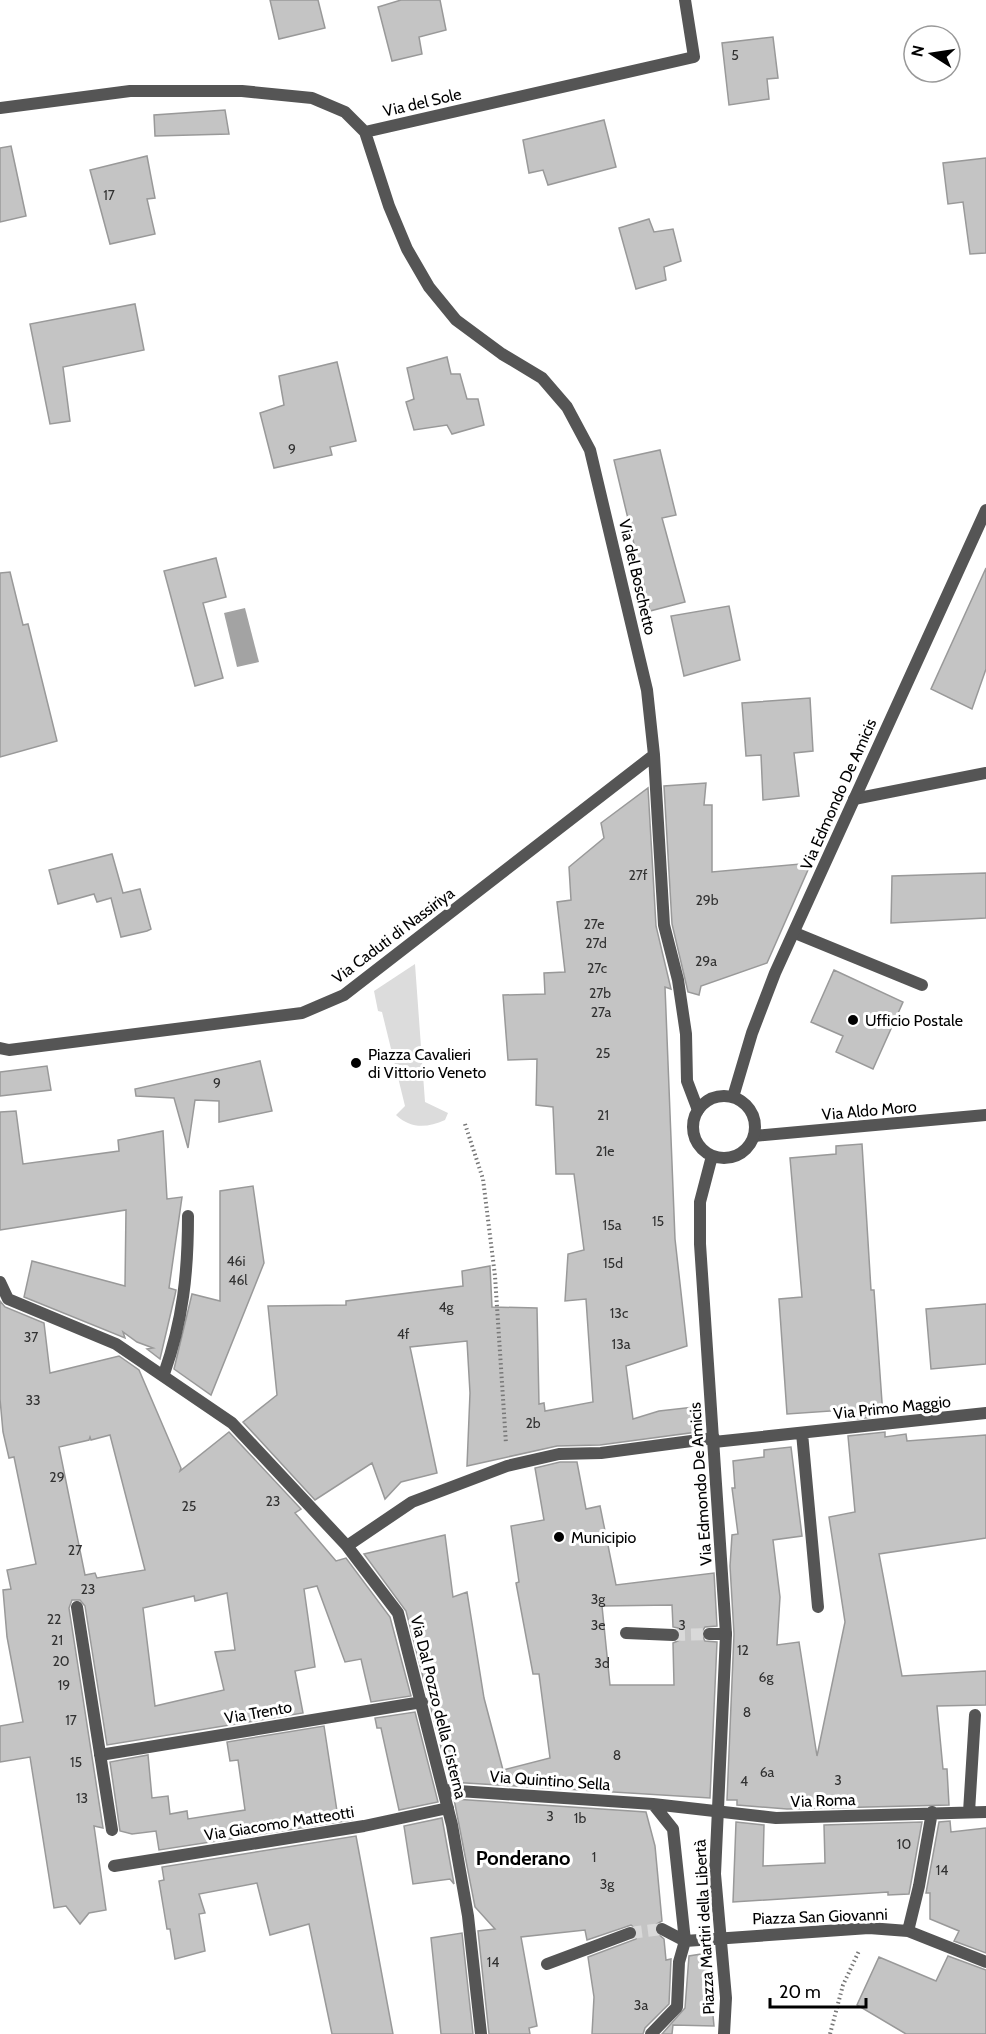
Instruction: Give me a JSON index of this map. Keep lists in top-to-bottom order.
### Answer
{
  "streets": {
    "street": [
      "Via del Sole",
      "Via del Boschetto",
      "Via Edmondo De Amicis",
      "Via Caduti di Nassiriya",
      "Via Aldo Moro",
      "Via Primo Maggio",
      "Via Dal Pozzo della Cisterna",
      "Via Trento",
      "Via Quintino Sella",
      "Via Roma",
      "Via Giacomo Matteotti",
      "Piazza San Giovanni",
      "Piazza Martiri della Libertà"
    ]
  },
  "crossings": [
    ["Via del Sole", "Via del Boschetto"],
    ["Via del Boschetto", "Via Edmondo De Amicis"],
    ["Via del Boschetto", "Via Caduti di Nassiriya"],
    ["Via del Boschetto", "Via Aldo Moro"],
    ["Via Edmondo De Amicis", "Via Aldo Moro"],
    ["Via Edmondo De Amicis", "Via Primo Maggio"],
    ["Via Edmondo De Amicis", "Via Roma"],
    ["Via Edmondo De Amicis", "Piazza Martiri della Libertà"],
    ["Via Primo Maggio", "Via Dal Pozzo della Cisterna"],
    ["Via Dal Pozzo della Cisterna", "Via Trento"],
    ["Via Dal Pozzo della Cisterna", "Via Quintino Sella"],
    ["Via Dal Pozzo della Cisterna", "Via Giacomo Matteotti"],
    ["Via Quintino Sella", "Piazza Martiri della Libertà"],
    ["Via Roma", "Piazza Martiri della Libertà"],
    ["Piazza San Giovanni", "Piazza Martiri della Libertà"]
  ],
  "districts": ["Ponderano"],
  "places": ["Ufficio Postale", "Piazza Cavalieri di Vittorio Veneto", "Municipio"],
  "house_numbers": [
    "5",
    "17",
    "9",
    "27f",
    "29b",
    "27e",
    "27d",
    "29a",
    "27c",
    "27b",
    "27a",
    "25",
    "9",
    "21",
    "21e",
    "15",
    "15a",
    "46i",
    "15d",
    "46l",
    "4g",
    "13c",
    "4f",
    "37",
    "13a",
    "33",
    "2b",
    "29",
    "23",
    "25",
    "27",
    "23",
    "3g",
    "22",
    "3e",
    "3",
    "21",
    "12",
    "20",
    "3d",
    "6g",
    "19",
    "8",
    "17",
    "8",
    "15",
    "6a",
    "3",
    "4",
    "13",
    "3",
    "1b",
    "10",
    "1",
    "14",
    "3g",
    "14",
    "3a"
  ],
  "scale_bar": "20 m",
  "north": "left"
}
